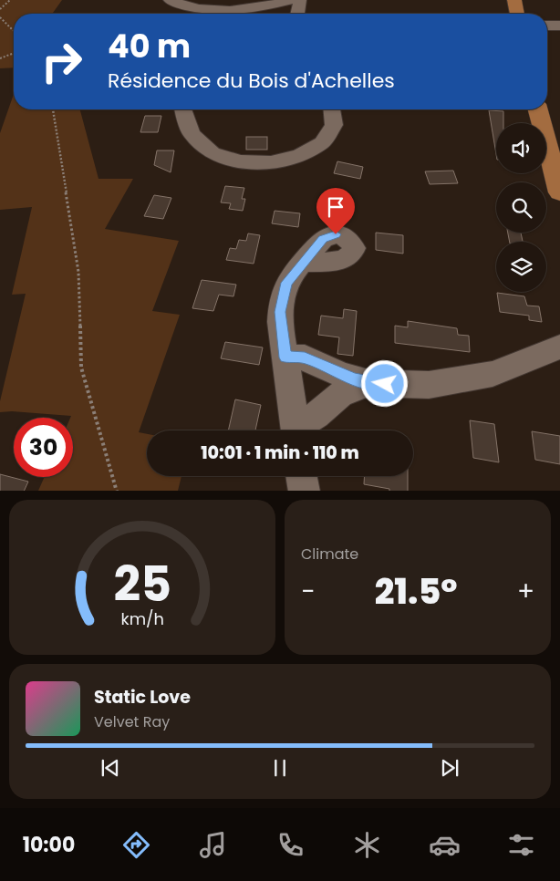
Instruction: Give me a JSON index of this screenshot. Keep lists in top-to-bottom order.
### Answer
{
  "page": {
    "turn": ["40 m", "Résidence du Bois d'Achelles"],
    "limit": "30",
    "trip": "10:01 · 1 min · 110 m",
    "tile": "Climate",
    "heat": ["−", "21.5°", "+"],
    "song": ["Static Love", "Velvet Ray"],
    "tabs": "10:00",
    "gauge": ["25", "km/h"]
  }
}
